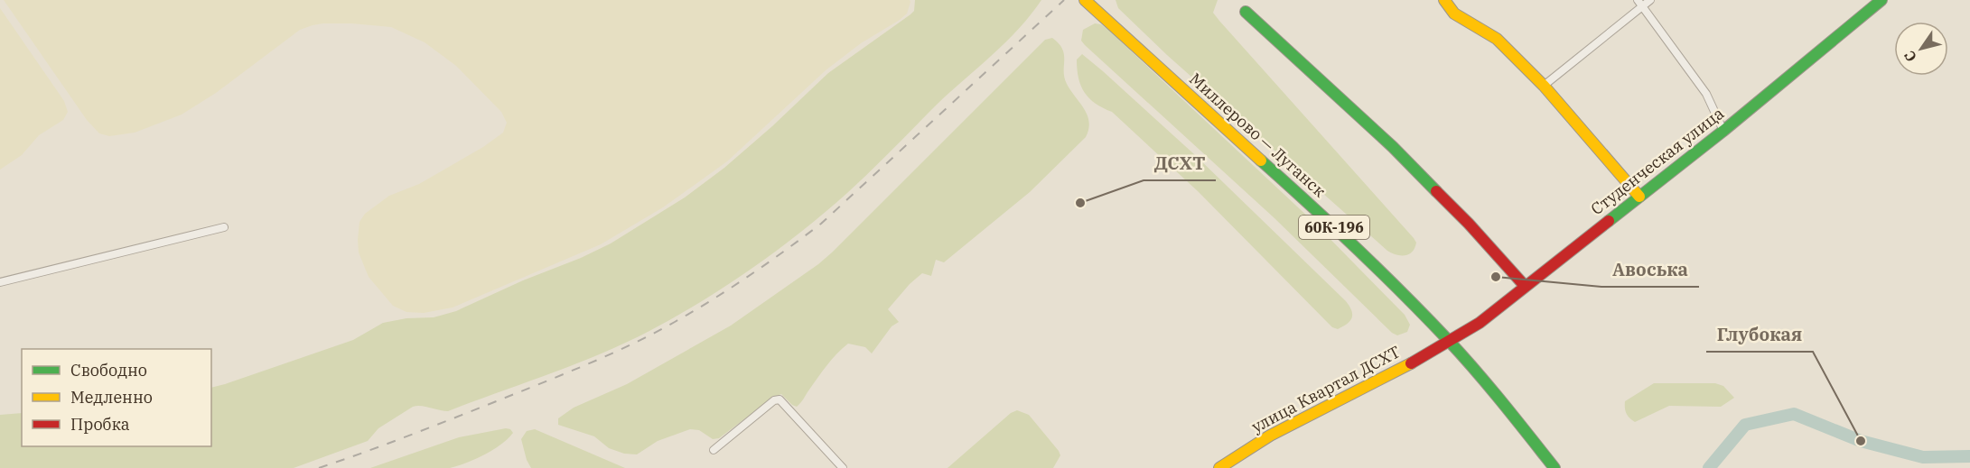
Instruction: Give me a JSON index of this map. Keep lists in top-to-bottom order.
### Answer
{
  "streets": {
    "street": [
      "Миллерово — Луганск",
      "Студенческая улица",
      "60К-196",
      "улица Квартал ДСХТ"
    ]
  },
  "crossings": [
    ["Миллерово — Луганск", "Студенческая улица"],
    ["Миллерово — Луганск", "улица Квартал ДСХТ"],
    ["Студенческая улица", "улица Квартал ДСХТ"]
  ],
  "places": ["ДСХТ", "Авоська", "Глубокая"],
  "legend": ["Свободно", "Медленно", "Пробка"],
  "north": "bottom left"
}
